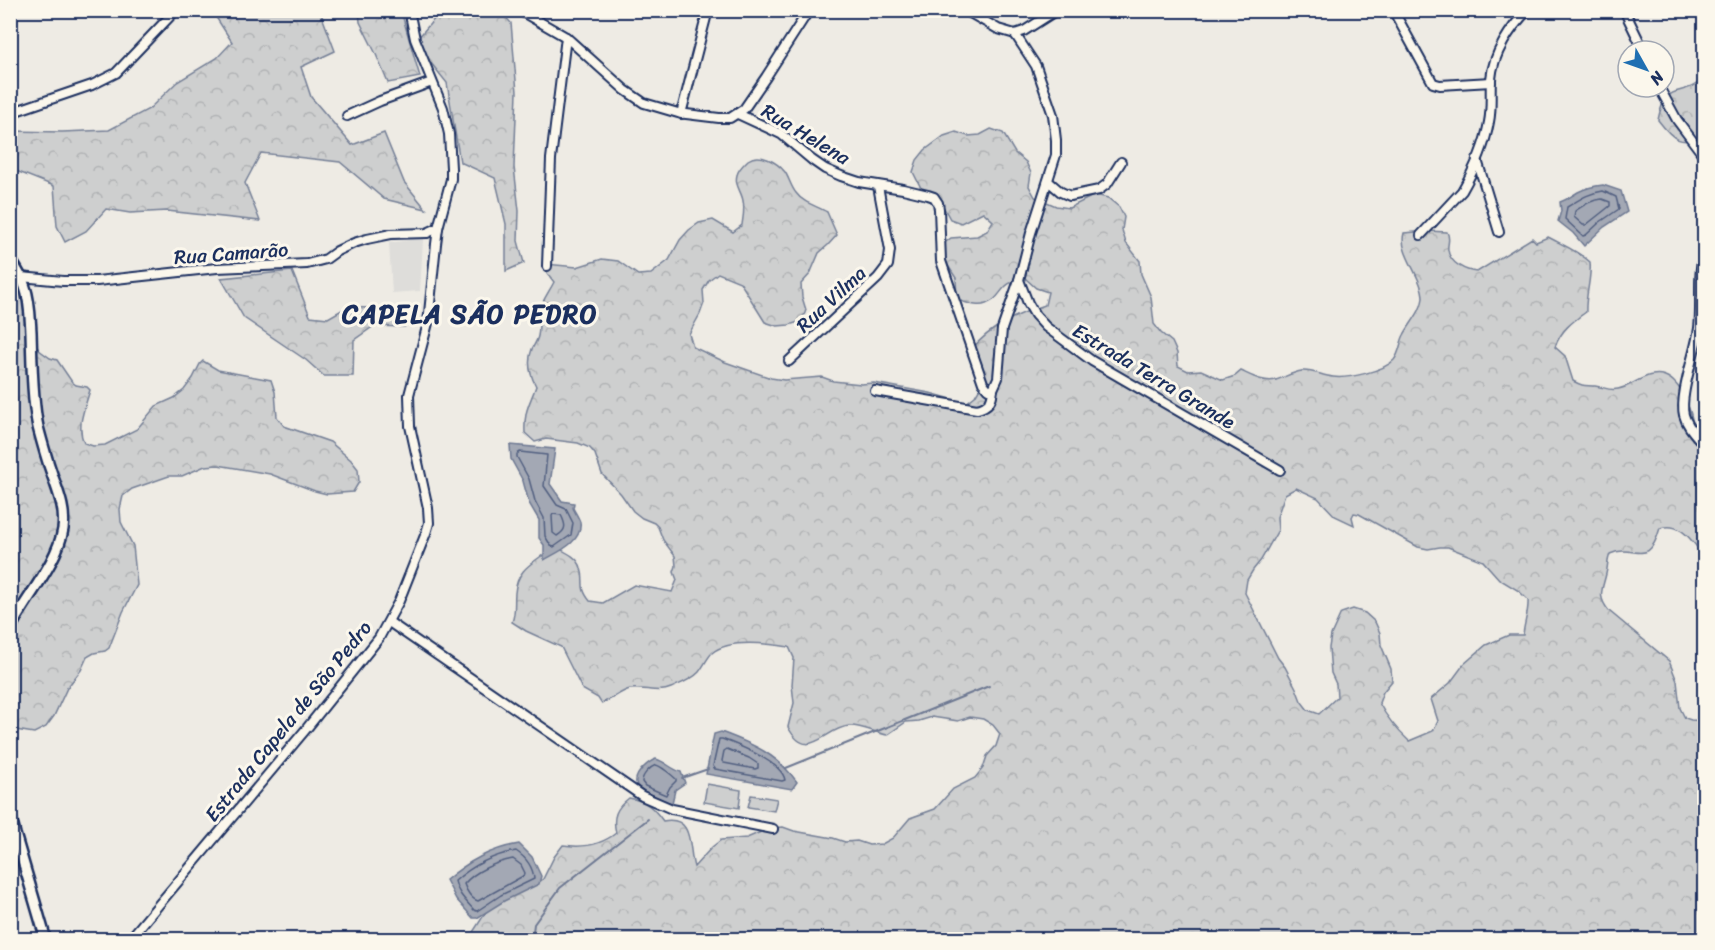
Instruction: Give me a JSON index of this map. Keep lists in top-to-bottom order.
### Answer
{
  "streets": {
    "street": [
      "Rua Helena",
      "Rua Camarão",
      "Rua Vilma",
      "Estrada Terra Grande",
      "Estrada Capela de São Pedro"
    ]
  },
  "crossings": [
    ["Rua Helena", "Rua Vilma"],
    ["Rua Camarão", "Estrada Capela de São Pedro"]
  ],
  "districts": ["CAPELA SÃO PEDRO"],
  "north": "bottom right"
}
